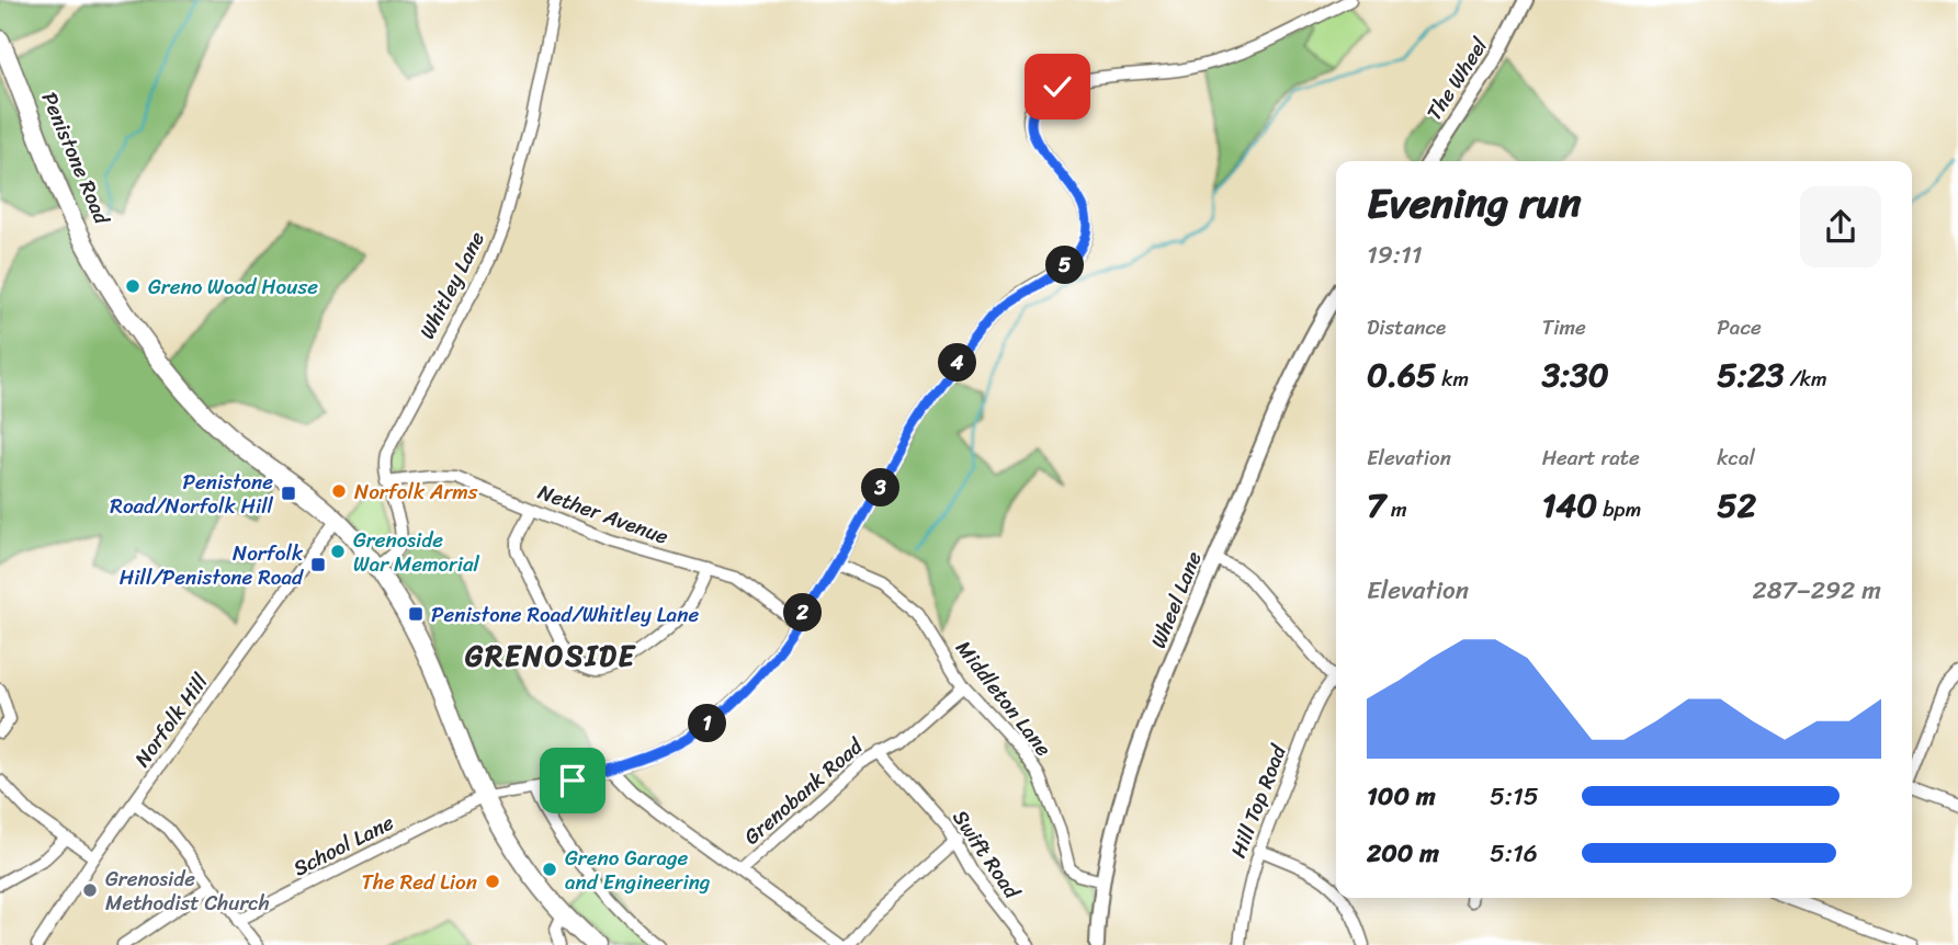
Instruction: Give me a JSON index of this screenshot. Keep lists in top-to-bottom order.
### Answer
{
  "streets": {
    "highway": ["Penistone Road"],
    "street": [
      "The Wheel",
      "Whitley Lane",
      "Nether Avenue",
      "Wheel Lane",
      "Middleton Lane",
      "Norfolk Hill",
      "Grenobank Road",
      "Hill Top Road",
      "School Lane",
      "Swift Road"
    ]
  },
  "crossings": [
    ["Penistone Road", "Whitley Lane"],
    ["Penistone Road", "Norfolk Hill"],
    ["Penistone Road", "School Lane"],
    ["Whitley Lane", "Nether Avenue"],
    ["Wheel Lane", "Middleton Lane"],
    ["Middleton Lane", "Grenobank Road"],
    ["Grenobank Road", "Swift Road"]
  ],
  "districts": ["GRENOSIDE"],
  "places": {
    "other": [
      "Greno Wood House",
      "Norfolk Arms",
      "Grenoside War Memorial",
      "Greno Garage and Engineering",
      "The Red Lion",
      "Grenoside Methodist Church"
    ],
    "transit": ["Penistone Road/Norfolk Hill", "Norfolk Hill/Penistone Road", "Penistone Road/Whitley Lane"]
  },
  "page": {
    "heading": ["Evening run", "19:11"],
    "pins": [
      "5",
      "4",
      "3",
      "2",
      "1"
    ],
    "stats": [
      ["Distance", "0.65 km"],
      ["Time", "3:30"],
      ["Pace", "5:23 /km"],
      ["Elevation", "7 m"],
      ["Heart rate", "140 bpm"],
      ["kcal", "52"]
    ],
    "chart": ["Elevation", "287–292 m"],
    "list": [
      {
        "name": "100 m",
        "note": "5:15"
      },
      {
        "name": "200 m",
        "note": "5:16"
      }
    ]
  }
}
